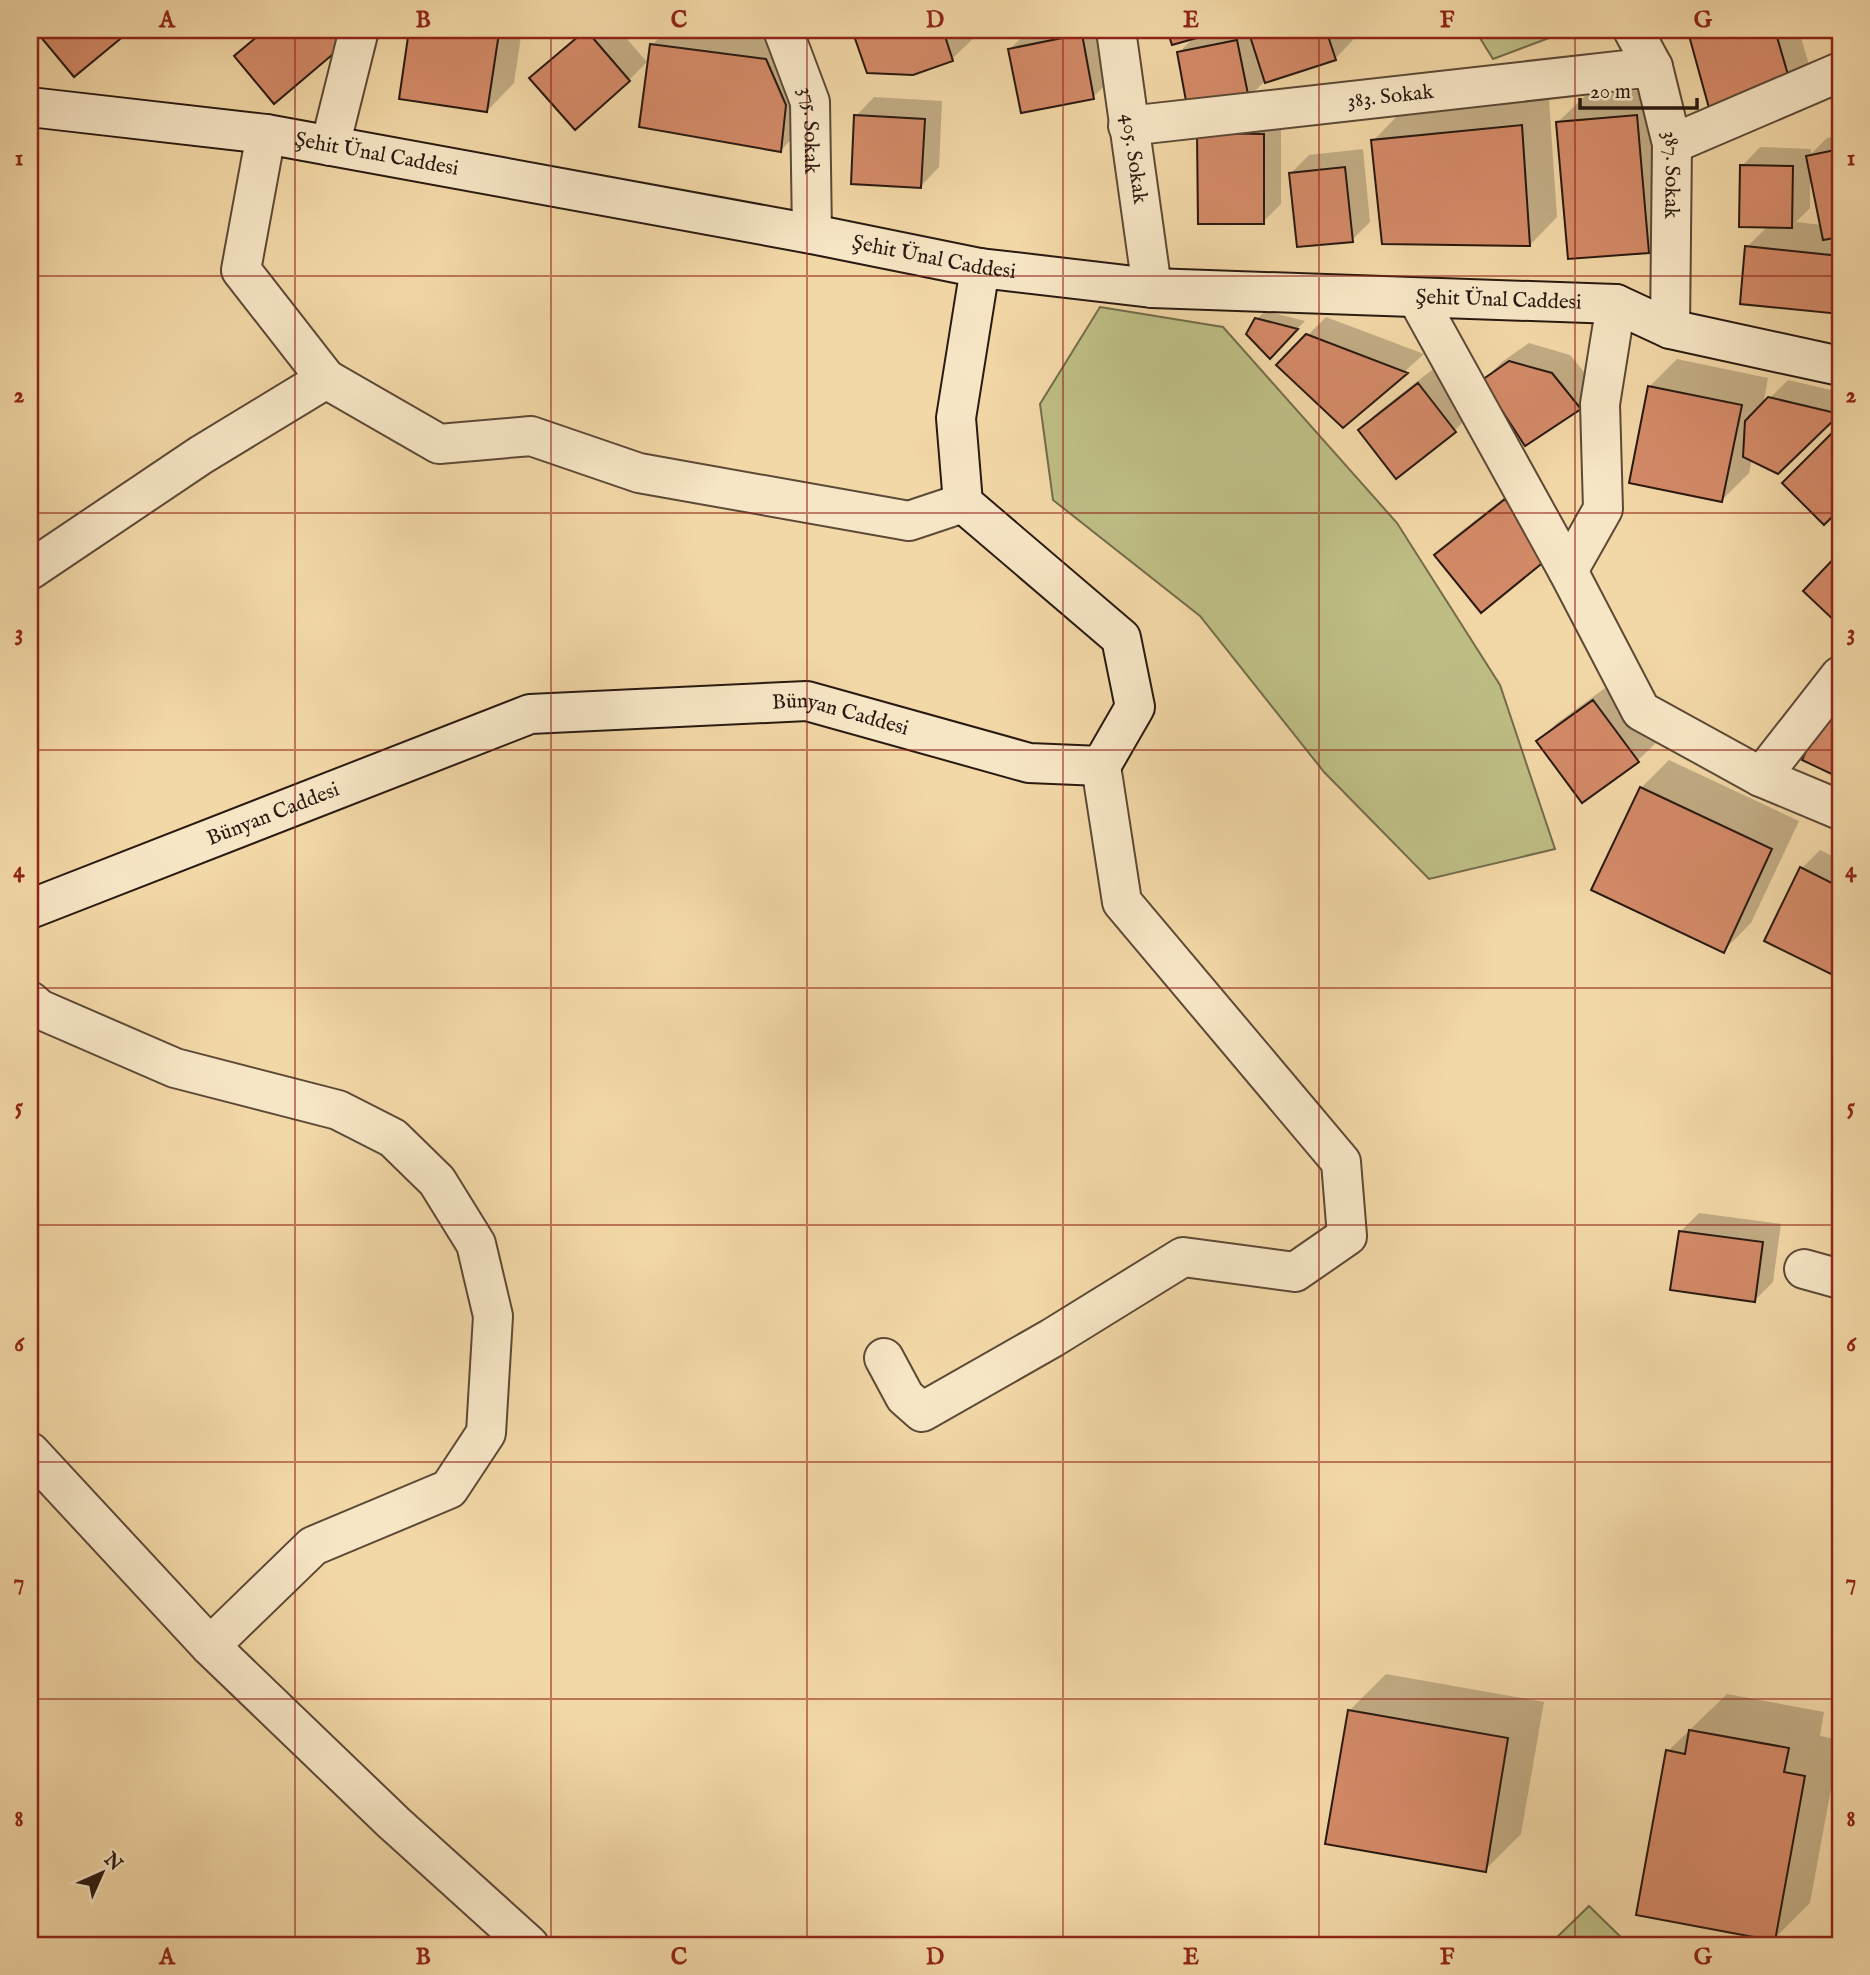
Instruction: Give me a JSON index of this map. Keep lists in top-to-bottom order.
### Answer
{
  "streets": {
    "street": [
      "383. Sokak",
      "375. Sokak",
      "Şehit Ünal Caddesi",
      "405. Sokak",
      "387. Sokak",
      "Bünyan Caddesi"
    ]
  },
  "crossings": [
    ["383. Sokak", "405. Sokak"],
    ["383. Sokak", "387. Sokak"],
    ["375. Sokak", "Şehit Ünal Caddesi"],
    ["Şehit Ünal Caddesi", "405. Sokak"],
    ["Şehit Ünal Caddesi", "387. Sokak"]
  ],
  "scale_bar": "20 m",
  "north": "top right",
  "grid": {
    "columns": [
      "A",
      "B",
      "C",
      "D",
      "E",
      "F",
      "G"
    ],
    "rows": [
      "1",
      "2",
      "3",
      "4",
      "5",
      "6",
      "7",
      "8"
    ]
  }
}
